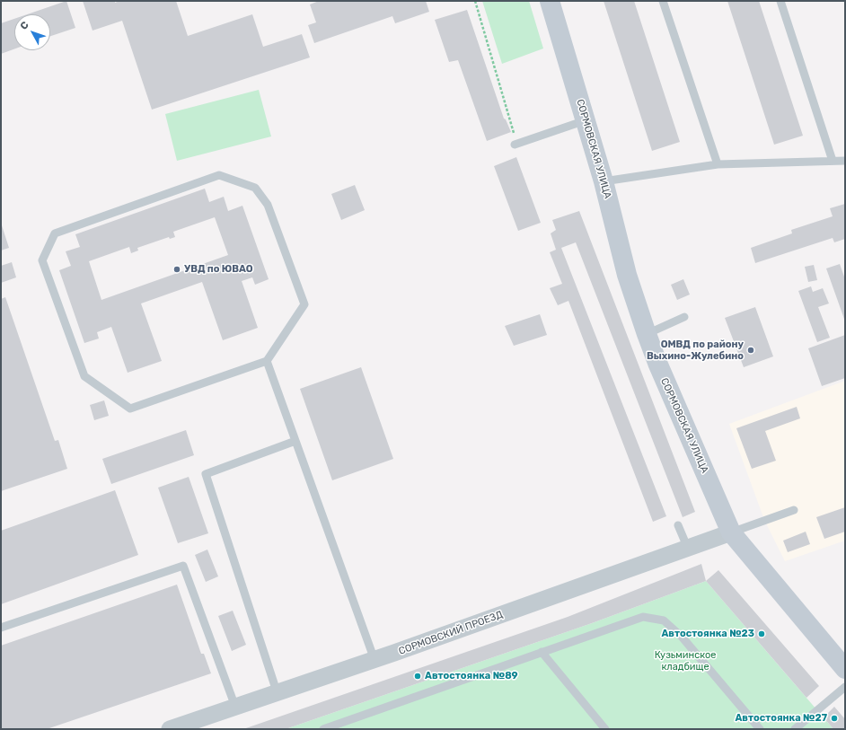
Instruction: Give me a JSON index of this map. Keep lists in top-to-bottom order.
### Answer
{
  "streets": {
    "street": ["СОРМОВСКАЯ УЛИЦА", "СОРМОВСКИЙ ПРОЕЗД"]
  },
  "crossings": [
    ["СОРМОВСКАЯ УЛИЦА", "СОРМОВСКИЙ ПРОЕЗД"]
  ],
  "parks": ["Кузьминское кладбище"],
  "places": [
    "УВД по ЮВАО",
    "ОМВД по району Выхино-Жулебино",
    "Автостоянка №23",
    "Автостоянка №89",
    "Автостоянка №27"
  ],
  "north": "top left"
}
